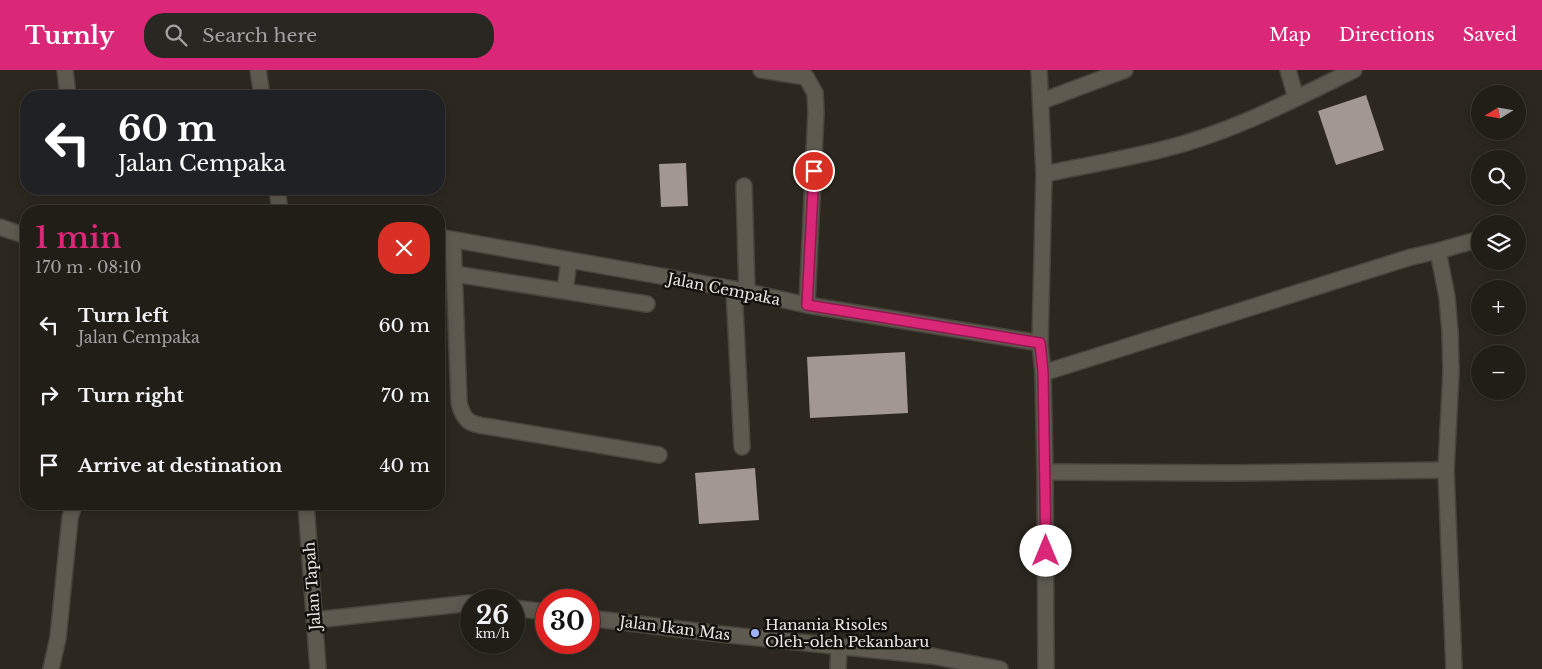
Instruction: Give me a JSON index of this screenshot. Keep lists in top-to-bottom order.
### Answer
{
  "streets": {
    "street": ["Jalan Cempaka", "Jalan Tapah", "Jalan Ikan Mas"]
  },
  "places": ["Hanania Risoles Oleh-oleh Pekanbaru"],
  "north": "left",
  "page": {
    "header": "Turnly",
    "search": "Search here",
    "nav": ["Map", "Directions", "Saved"],
    "map_buttons": ["+", "−"],
    "turn": ["60 m", "Jalan Cempaka"],
    "heading": ["1 min", "170 m · 08:10"],
    "list": [
      {
        "name": "Turn left",
        "note": "Jalan Cempaka",
        "value": "60 m"
      },
      {
        "name": "Turn right",
        "value": "70 m"
      },
      {
        "name": "Arrive at destination",
        "value": "40 m"
      }
    ],
    "speed": "26 km/h",
    "limit": "30"
  }
}
